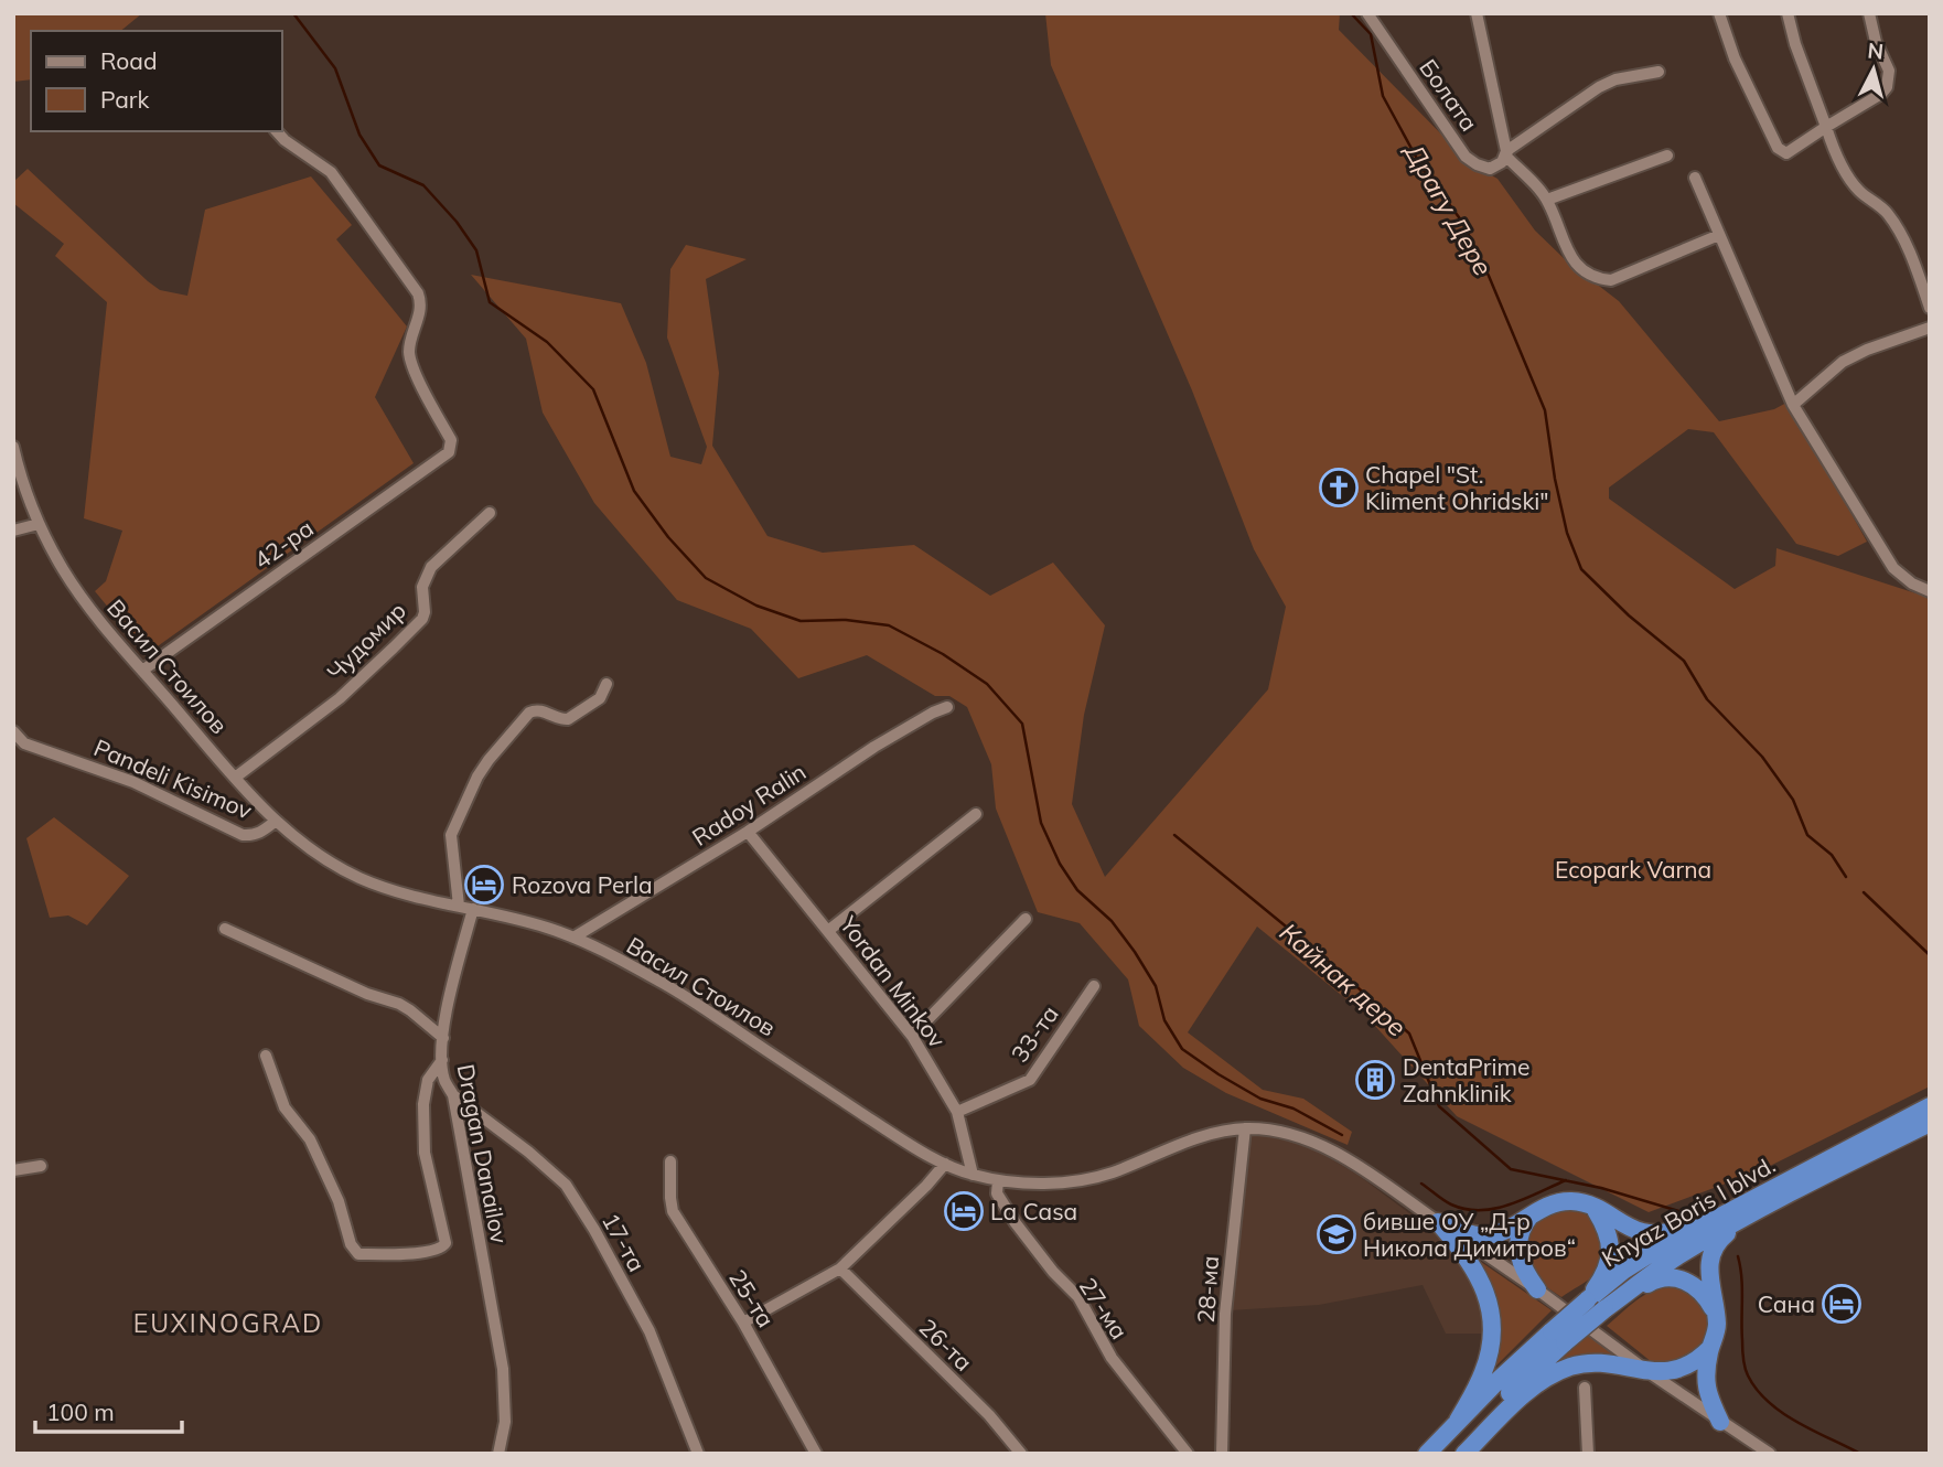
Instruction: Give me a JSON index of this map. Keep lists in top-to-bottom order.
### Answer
{
  "streets": {
    "highway": ["Knyaz Boris I blvd."],
    "street": [
      "Болата",
      "42-ра",
      "Чудомир",
      "Васил Стоилов",
      "Pandeli Kisimov",
      "Radoy Ralin",
      "Yordan Minkov",
      "33-та",
      "Dragan Danailov",
      "17-та",
      "28-ма",
      "25-та",
      "27-ма",
      "26-та"
    ]
  },
  "crossings": [
    ["42-ра", "Васил Стоилов"],
    ["Чудомир", "Васил Стоилов"],
    ["Васил Стоилов", "Pandeli Kisimov"],
    ["Васил Стоилов", "Radoy Ralin"],
    ["Васил Стоилов", "Yordan Minkov"],
    ["Васил Стоилов", "Dragan Danailov"],
    ["Васил Стоилов", "28-ма"],
    ["Васил Стоилов", "27-ма"],
    ["Radoy Ralin", "Yordan Minkov"],
    ["Yordan Minkov", "33-та"],
    ["Dragan Danailov", "17-та"]
  ],
  "districts": ["EUXINOGRAD"],
  "water": ["Драгу Дере", "Кайнак дере"],
  "parks": ["Ecopark Varna"],
  "places": {
    "church": ["Chapel \"St. Kliment Ohridski\""],
    "hotel": ["Rozova Perla", "La Casa", "Сана"],
    "building": ["DentaPrime Zahnklinik"],
    "school or university": ["бивше ОУ „Д-р Никола Димитров“"]
  },
  "legend": ["Road", "Park"],
  "scale_bar": "100 m",
  "north": "top"
}
